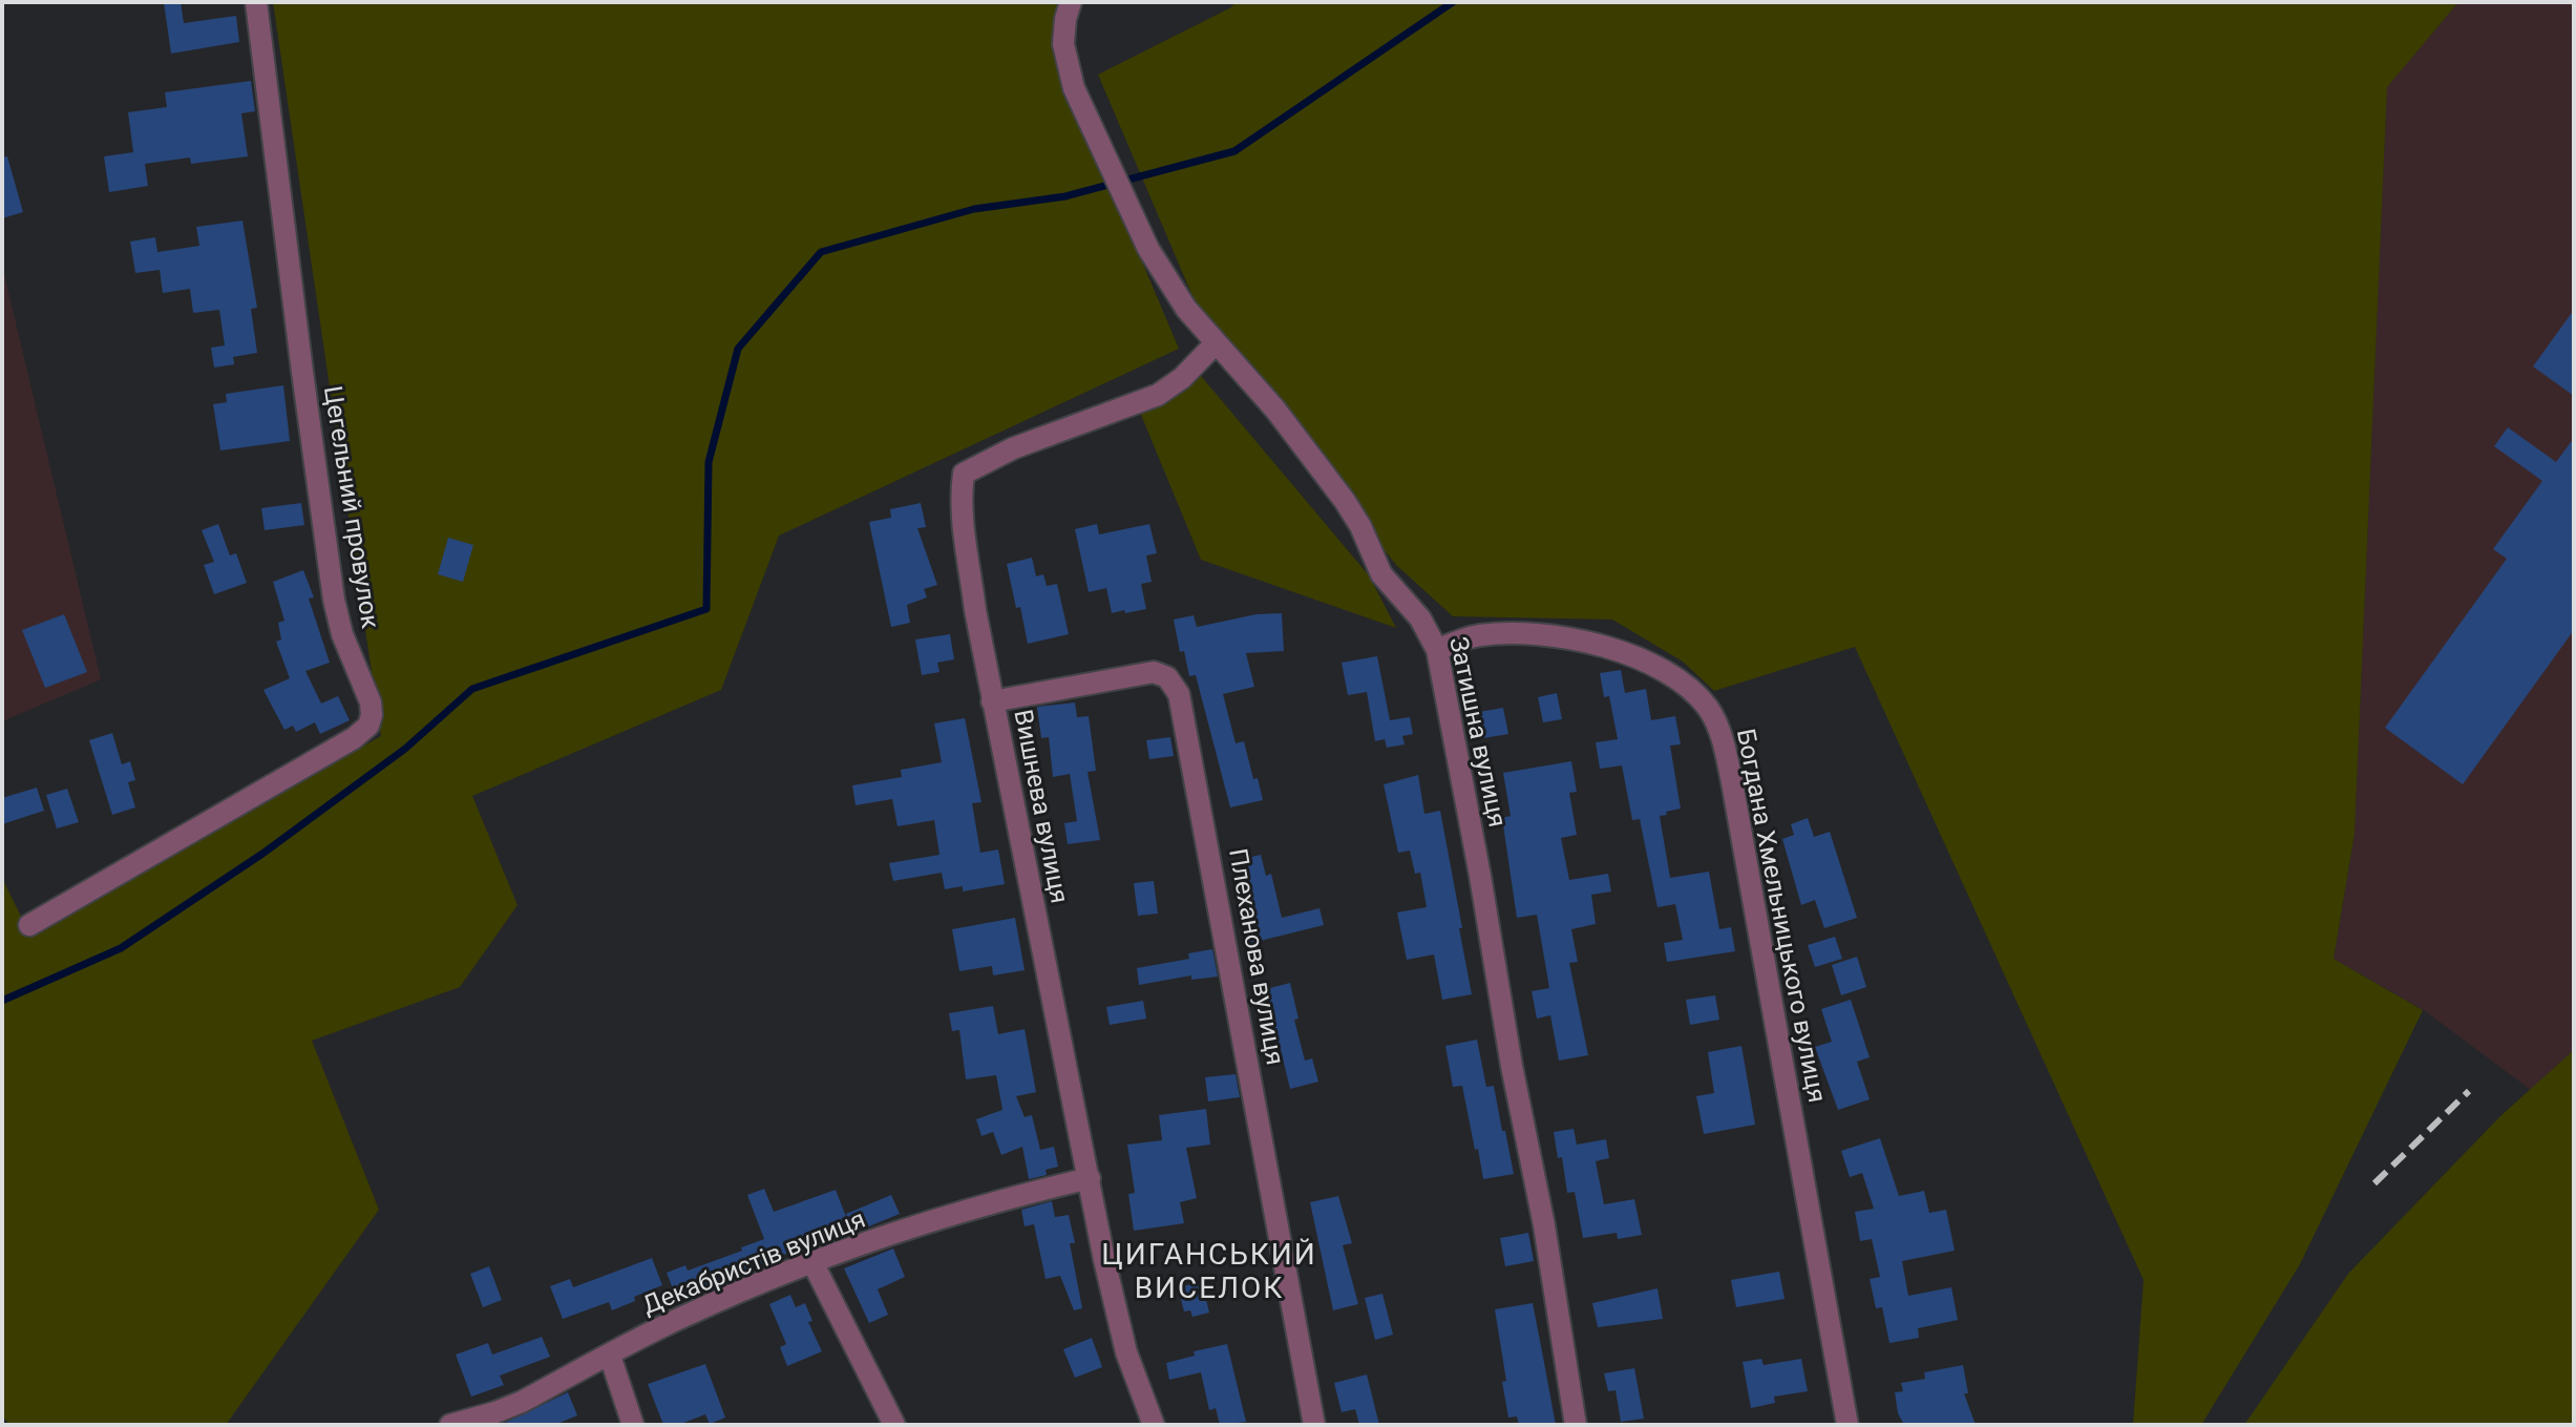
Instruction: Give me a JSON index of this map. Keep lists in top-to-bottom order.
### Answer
{
  "streets": {
    "street": [
      "Цегельний провулок",
      "Затишна вулиця",
      "Вишнева вулиця",
      "Богдана Хмельницького вулиця",
      "Плеханова вулиця",
      "Декабристів вулиця"
    ]
  },
  "crossings": [
    ["Затишна вулиця", "Вишнева вулиця"],
    ["Затишна вулиця", "Богдана Хмельницького вулиця"],
    ["Вишнева вулиця", "Плеханова вулиця"],
    ["Вишнева вулиця", "Декабристів вулиця"]
  ],
  "districts": ["ЦИГАНСЬКИЙ ВИСЕЛОК"]
}
